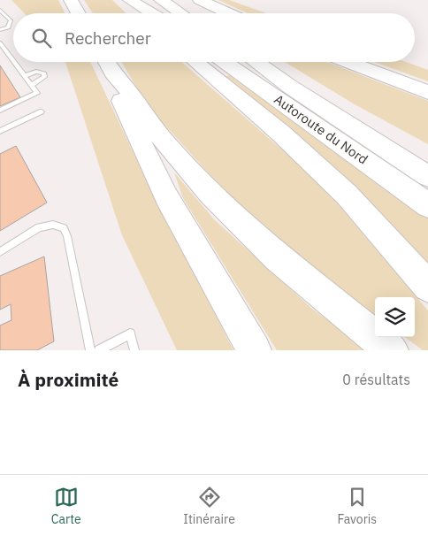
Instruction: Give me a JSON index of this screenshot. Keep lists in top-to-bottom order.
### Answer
{
  "streets": {
    "highway": ["Autoroute du Nord"]
  },
  "page": {
    "search": "Rechercher",
    "heading": ["À proximité", "0 résultats"],
    "nav": ["Carte", "Itinéraire", "Favoris"]
  }
}
